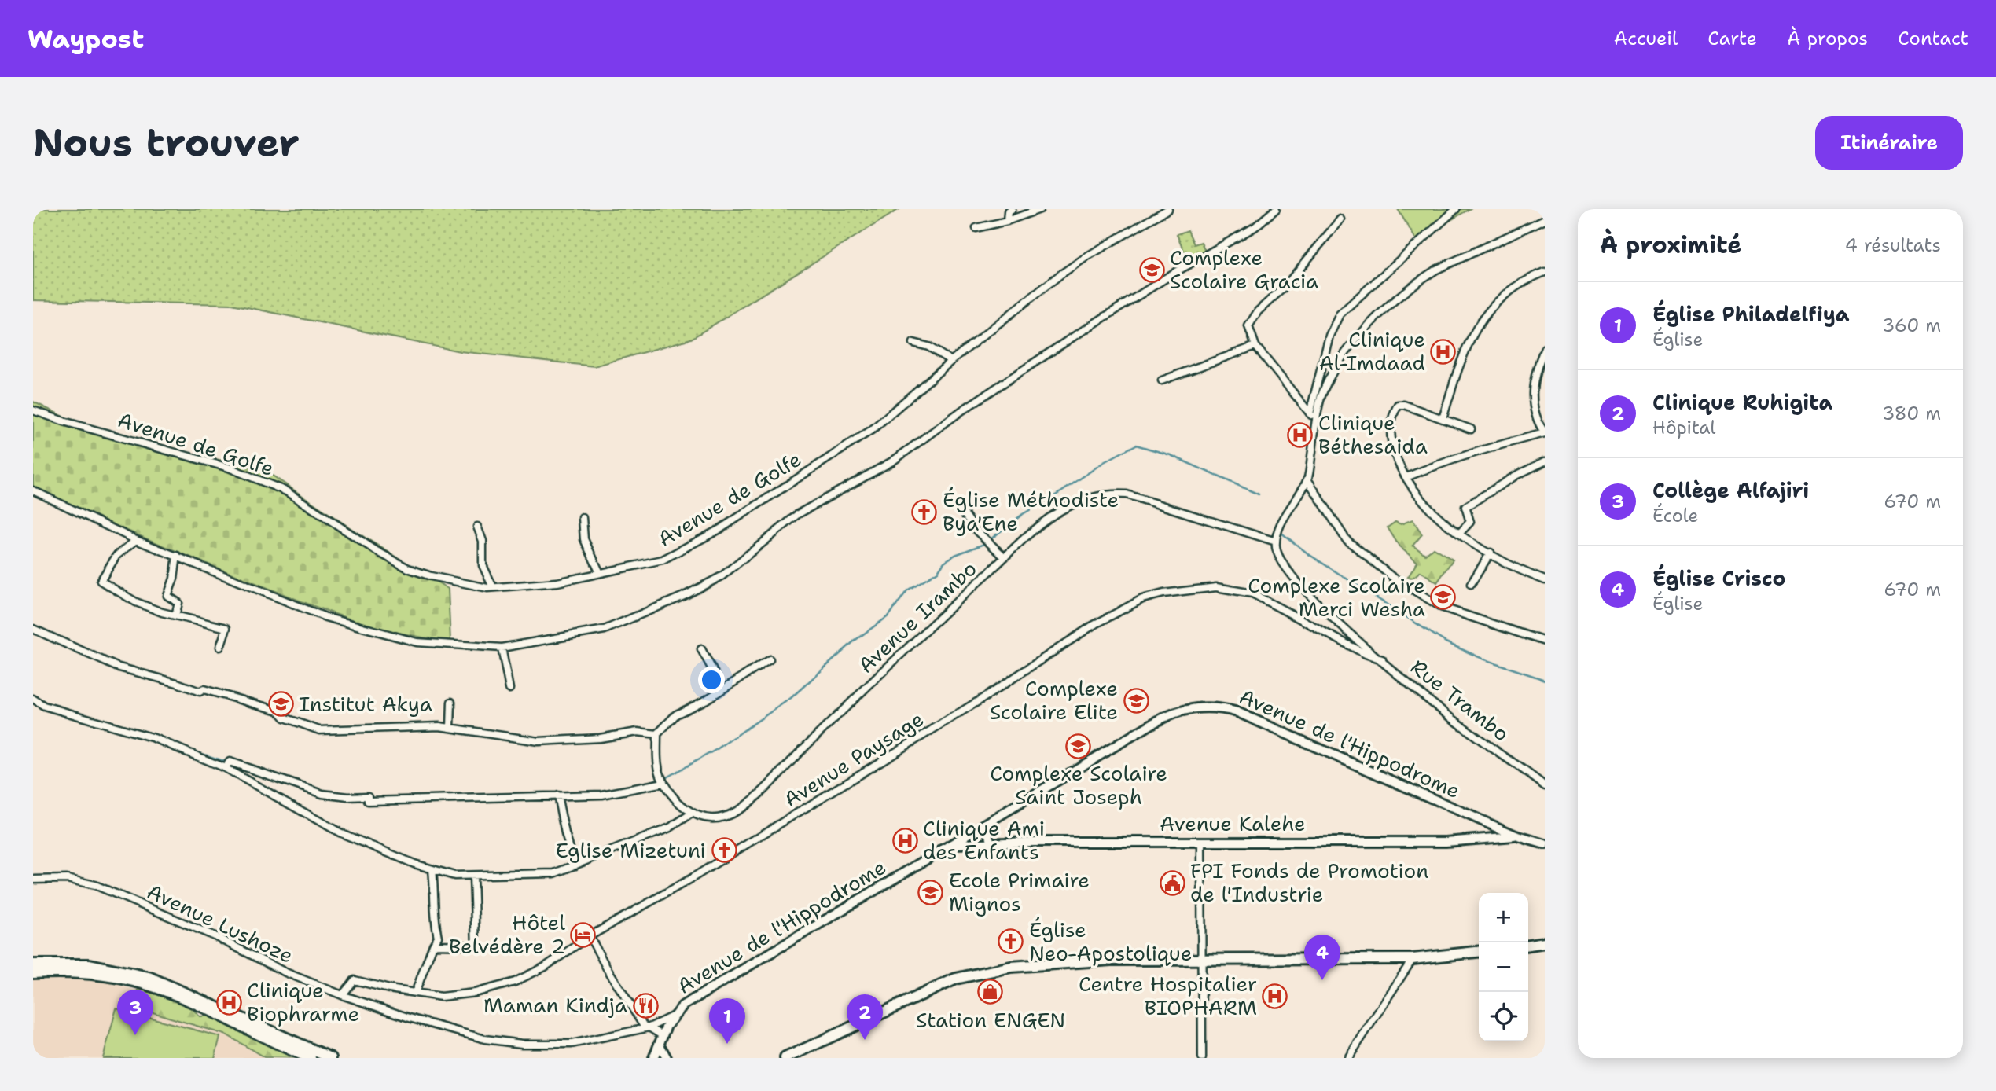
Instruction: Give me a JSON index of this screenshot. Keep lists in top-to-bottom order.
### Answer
{
  "streets": {
    "street": [
      "Avenue de Golfe",
      "Avenue Irambo",
      "Rue Trambo",
      "Avenue de l'Hippodrome",
      "Avenue Paysage",
      "Avenue Kalehe",
      "Avenue Lushoze"
    ]
  },
  "crossings": [
    ["Avenue Irambo", "Rue Trambo"],
    ["Rue Trambo", "Avenue Paysage"],
    ["Avenue de l'Hippodrome", "Avenue Kalehe"],
    ["Avenue de l'Hippodrome", "Avenue Lushoze"],
    ["Avenue Paysage", "Avenue Lushoze"]
  ],
  "places": {
    "school or university": [
      "Complexe Scolaire Gracia",
      "Complexe Scolaire Merci Wesha",
      "Complexe Scolaire Elite",
      "Institut Akya",
      "Complexe Scolaire Saint Joseph",
      "Ecole Primaire Mignos"
    ],
    "hospital": [
      "Clinique Al-Imdaad",
      "Clinique Béthesaida",
      "Clinique Ami des Enfants",
      "Centre Hospitalier BIOPHARM",
      "Clinique Biophrarme"
    ],
    "church": ["Église Méthodiste Bya'Ene", "Eglise Mizetuni", "Église Neo-Apostolique"],
    "public building": ["FPI Fonds de Promotion de l'Industrie"],
    "hotel": ["Hôtel Belvédère 2"],
    "shop": ["Station ENGEN"],
    "restaurant": ["Maman Kindja"]
  },
  "page": {
    "header": "Waypost",
    "nav": [
      "Accueil",
      "Carte",
      "À propos",
      "Contact"
    ],
    "buttons": "Itinéraire",
    "title": "Nous trouver",
    "heading": ["À proximité", "4 résultats"],
    "list": [
      {
        "mark": "1",
        "name": "Église Philadelfiya",
        "note": "Église",
        "value": "360 m"
      },
      {
        "mark": "2",
        "name": "Clinique Ruhigita",
        "note": "Hôpital",
        "value": "380 m"
      },
      {
        "mark": "3",
        "name": "Collège Alfajiri",
        "note": "École",
        "value": "670 m"
      },
      {
        "mark": "4",
        "name": "Église Crisco",
        "note": "Église",
        "value": "670 m"
      }
    ],
    "map_buttons": ["+", "−"],
    "pins": [
      "4",
      "3",
      "2",
      "1"
    ]
  }
}
